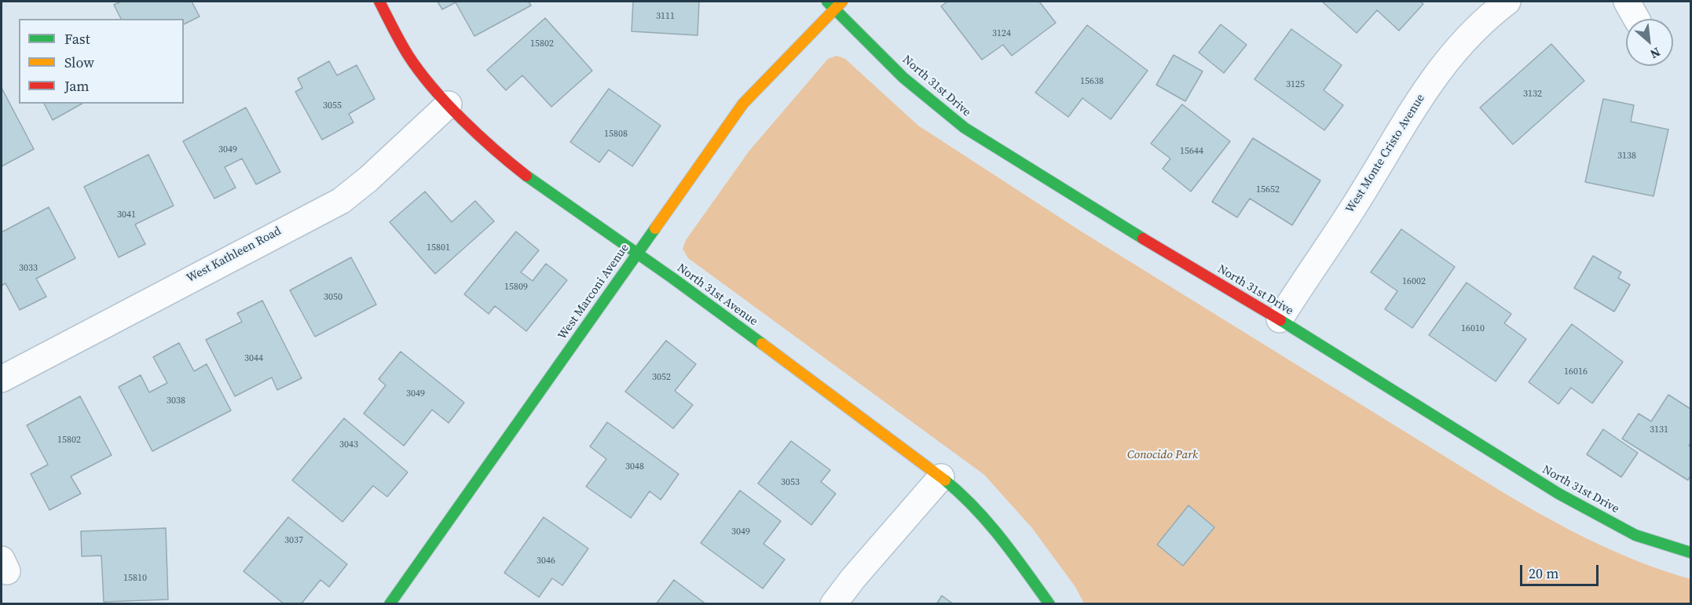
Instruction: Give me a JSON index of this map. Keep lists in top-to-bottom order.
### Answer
{
  "streets": {
    "street": [
      "North 31st Drive",
      "West Monte Cristo Avenue",
      "West Kathleen Road",
      "West Marconi Avenue",
      "North 31st Avenue"
    ]
  },
  "crossings": [
    ["North 31st Drive", "West Monte Cristo Avenue"],
    ["North 31st Drive", "West Marconi Avenue"],
    ["West Kathleen Road", "North 31st Avenue"],
    ["West Marconi Avenue", "North 31st Avenue"]
  ],
  "parks": ["Conocido Park"],
  "house_numbers": [
    "3111",
    "3124",
    "15802",
    "15638",
    "3125",
    "3132",
    "3055",
    "15808",
    "3049",
    "15644",
    "3138",
    "15652",
    "3041",
    "15801",
    "3033",
    "16002",
    "15809",
    "3050",
    "16010",
    "3044",
    "16016",
    "3052",
    "3049",
    "3038",
    "3131",
    "15802",
    "3043",
    "3048",
    "3053",
    "3049",
    "3037",
    "3046",
    "15810"
  ],
  "legend": ["Fast", "Slow", "Jam"],
  "scale_bar": "20 m",
  "north": "bottom right"
}
